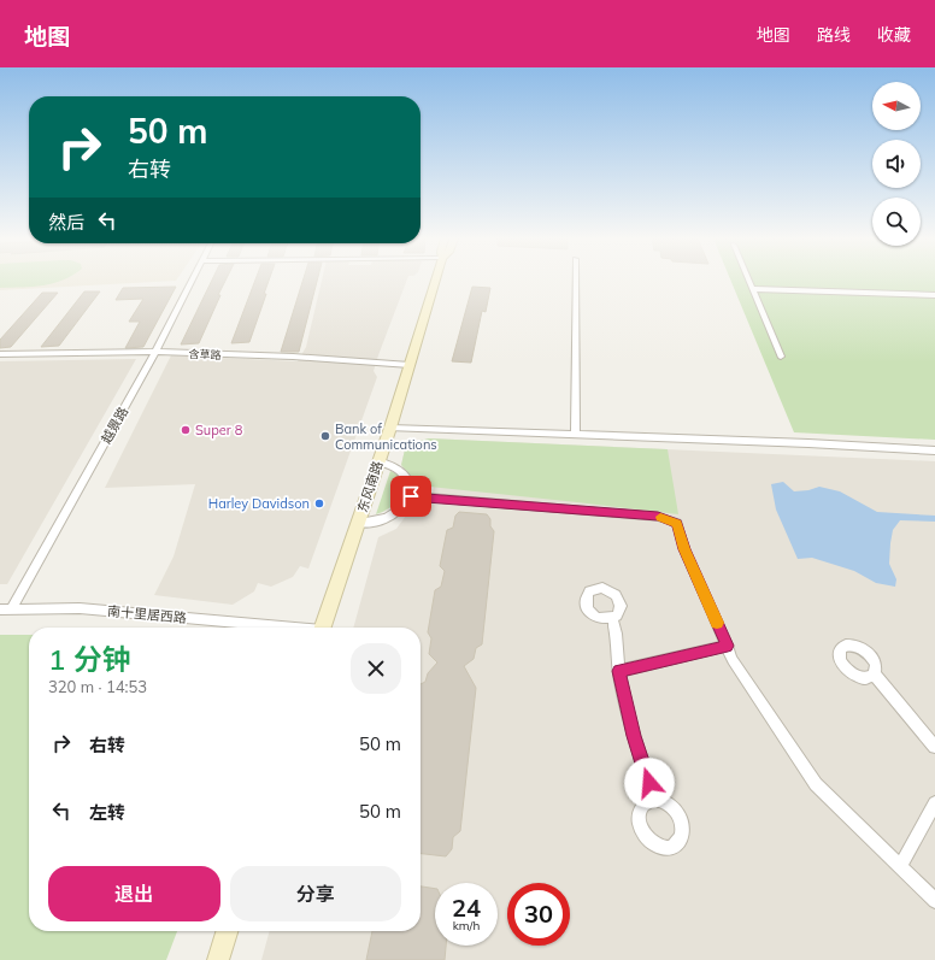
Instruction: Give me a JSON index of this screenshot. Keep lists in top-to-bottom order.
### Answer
{
  "streets": {
    "street": [
      "含草路",
      "越景路",
      "东风南路",
      "南十里居西路"
    ]
  },
  "crossings": [
    ["含草路", "越景路"],
    ["含草路", "东风南路"],
    ["越景路", "南十里居西路"]
  ],
  "places": ["Super 8", "Bank of Communications", "Harley Davidson"],
  "north": "left",
  "page": {
    "header": "地图",
    "nav": ["地图", "路线", "收藏"],
    "turn": ["50 m", "右转"],
    "then": "然后",
    "heading": ["1 分钟", "320 m · 14:53"],
    "list": [
      {
        "name": "右转",
        "value": "50 m"
      },
      {
        "name": "左转",
        "value": "50 m"
      }
    ],
    "buttons": ["退出", "分享"],
    "speed": "24 km/h",
    "limit": "30"
  }
}
